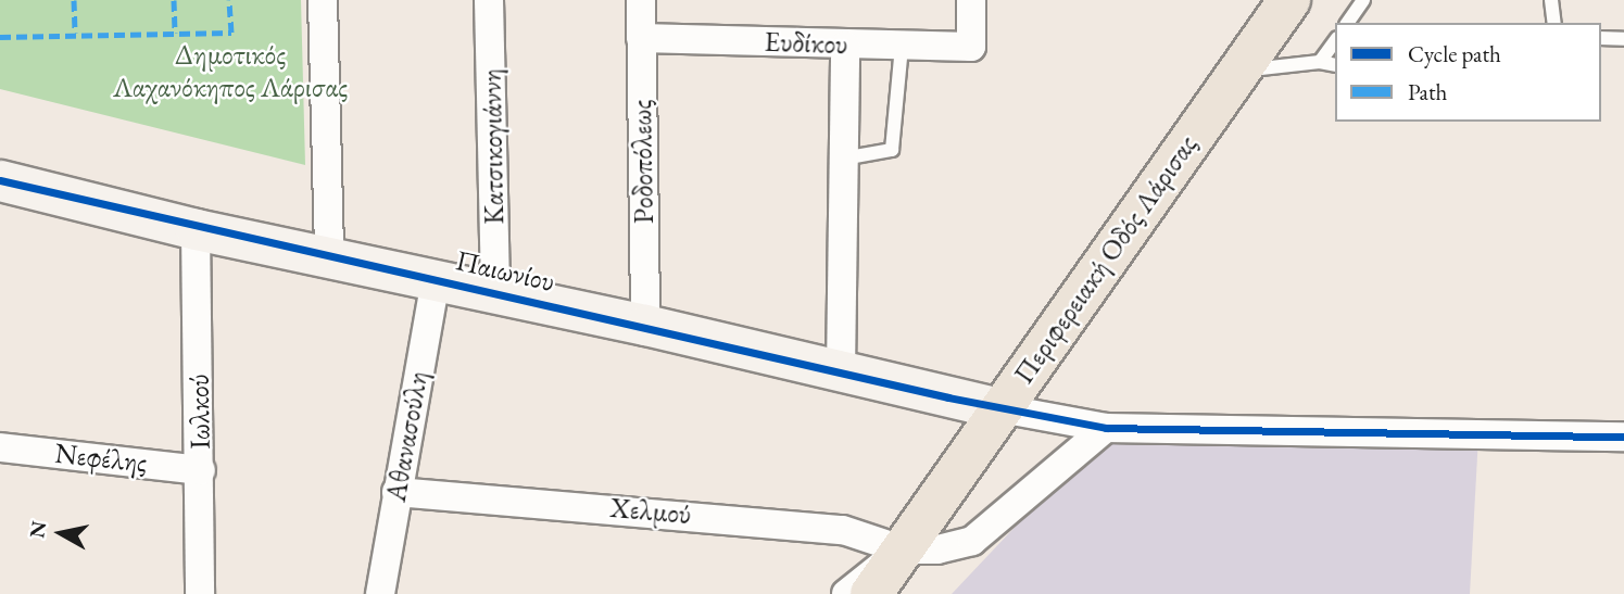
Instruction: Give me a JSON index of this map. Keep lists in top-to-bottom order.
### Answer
{
  "streets": {
    "highway": ["Περιφερειακή Οδός Λάρισας"],
    "street": [
      "Ευδίκου",
      "Κατσικογιάννη",
      "Ροδοπόλεως",
      "Παιωνίου",
      "Ιωλκού",
      "Αθανασούλη",
      "Νεφέλης",
      "Χελμού"
    ]
  },
  "crossings": [
    ["Ευδίκου", "Ροδοπόλεως"],
    ["Κατσικογιάννη", "Παιωνίου"],
    ["Ροδοπόλεως", "Παιωνίου"],
    ["Περιφερειακή Οδός Λάρισας", "Παιωνίου"],
    ["Περιφερειακή Οδός Λάρισας", "Χελμού"],
    ["Παιωνίου", "Ιωλκού"],
    ["Παιωνίου", "Αθανασούλη"],
    ["Ιωλκού", "Νεφέλης"],
    ["Αθανασούλη", "Χελμού"]
  ],
  "parks": ["Δημοτικός Λαχανόκηπος Λάρισας"],
  "legend": ["Cycle path", "Path"],
  "north": "left"
}
